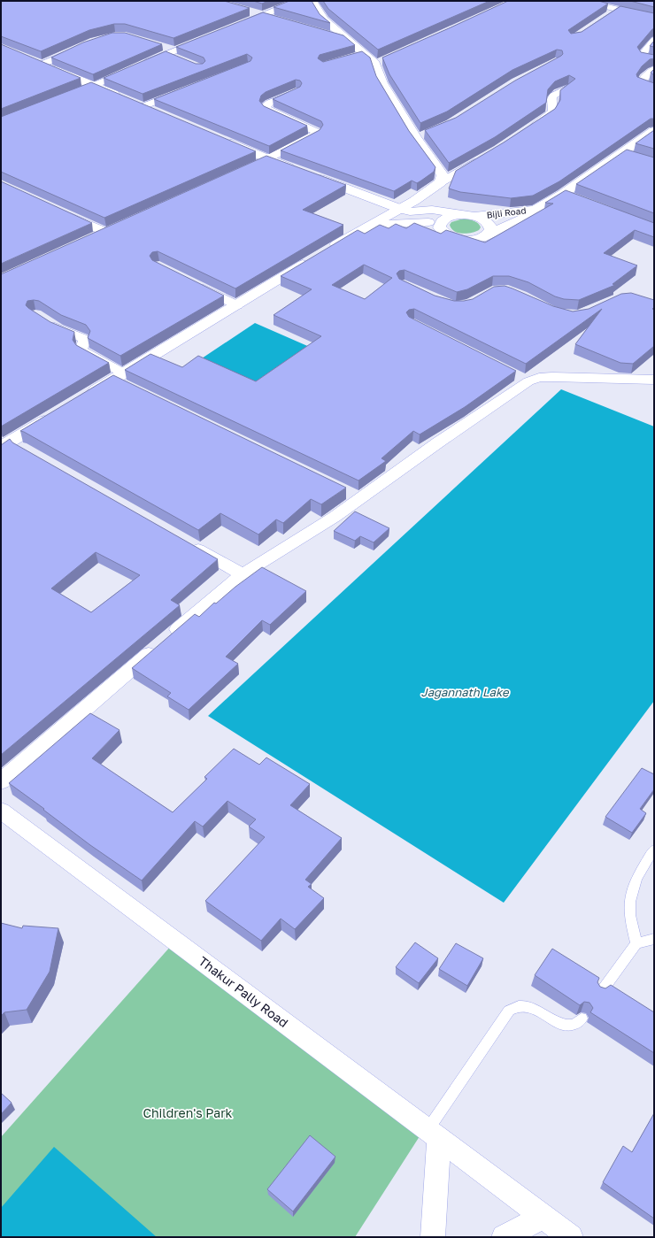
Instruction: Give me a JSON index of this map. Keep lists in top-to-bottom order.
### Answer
{
  "streets": {
    "street": ["Bijli Road", "Thakur Pally Road"]
  },
  "water": ["Jagannath Lake"],
  "parks": ["Children's Park"]
}
